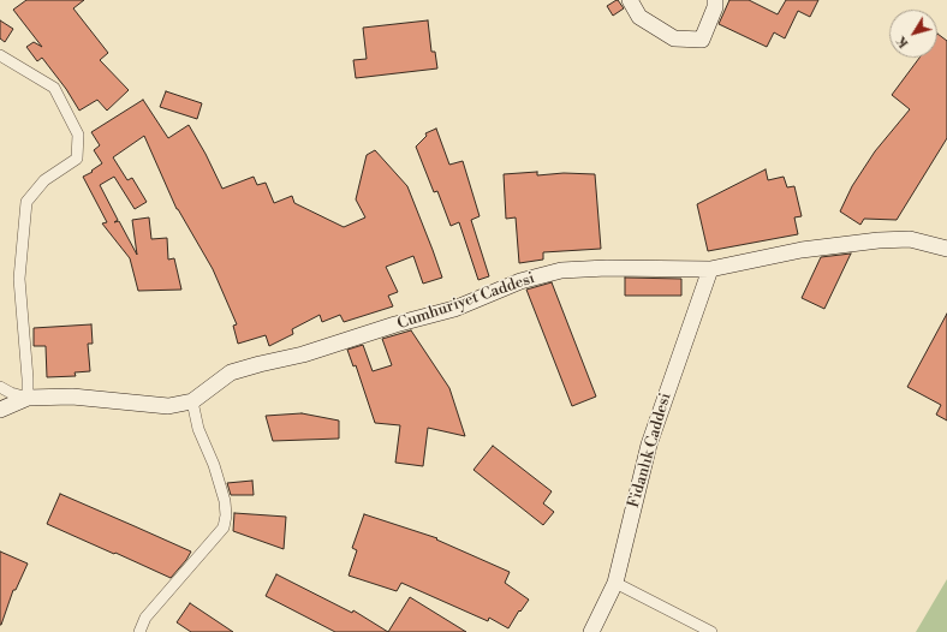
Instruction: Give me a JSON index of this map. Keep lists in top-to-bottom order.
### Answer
{
  "streets": {
    "street": ["Cumhuriyet Caddesi", "Fidanlık Caddesi"]
  },
  "crossings": [
    ["Cumhuriyet Caddesi", "Fidanlık Caddesi"]
  ],
  "north": "bottom left"
}
